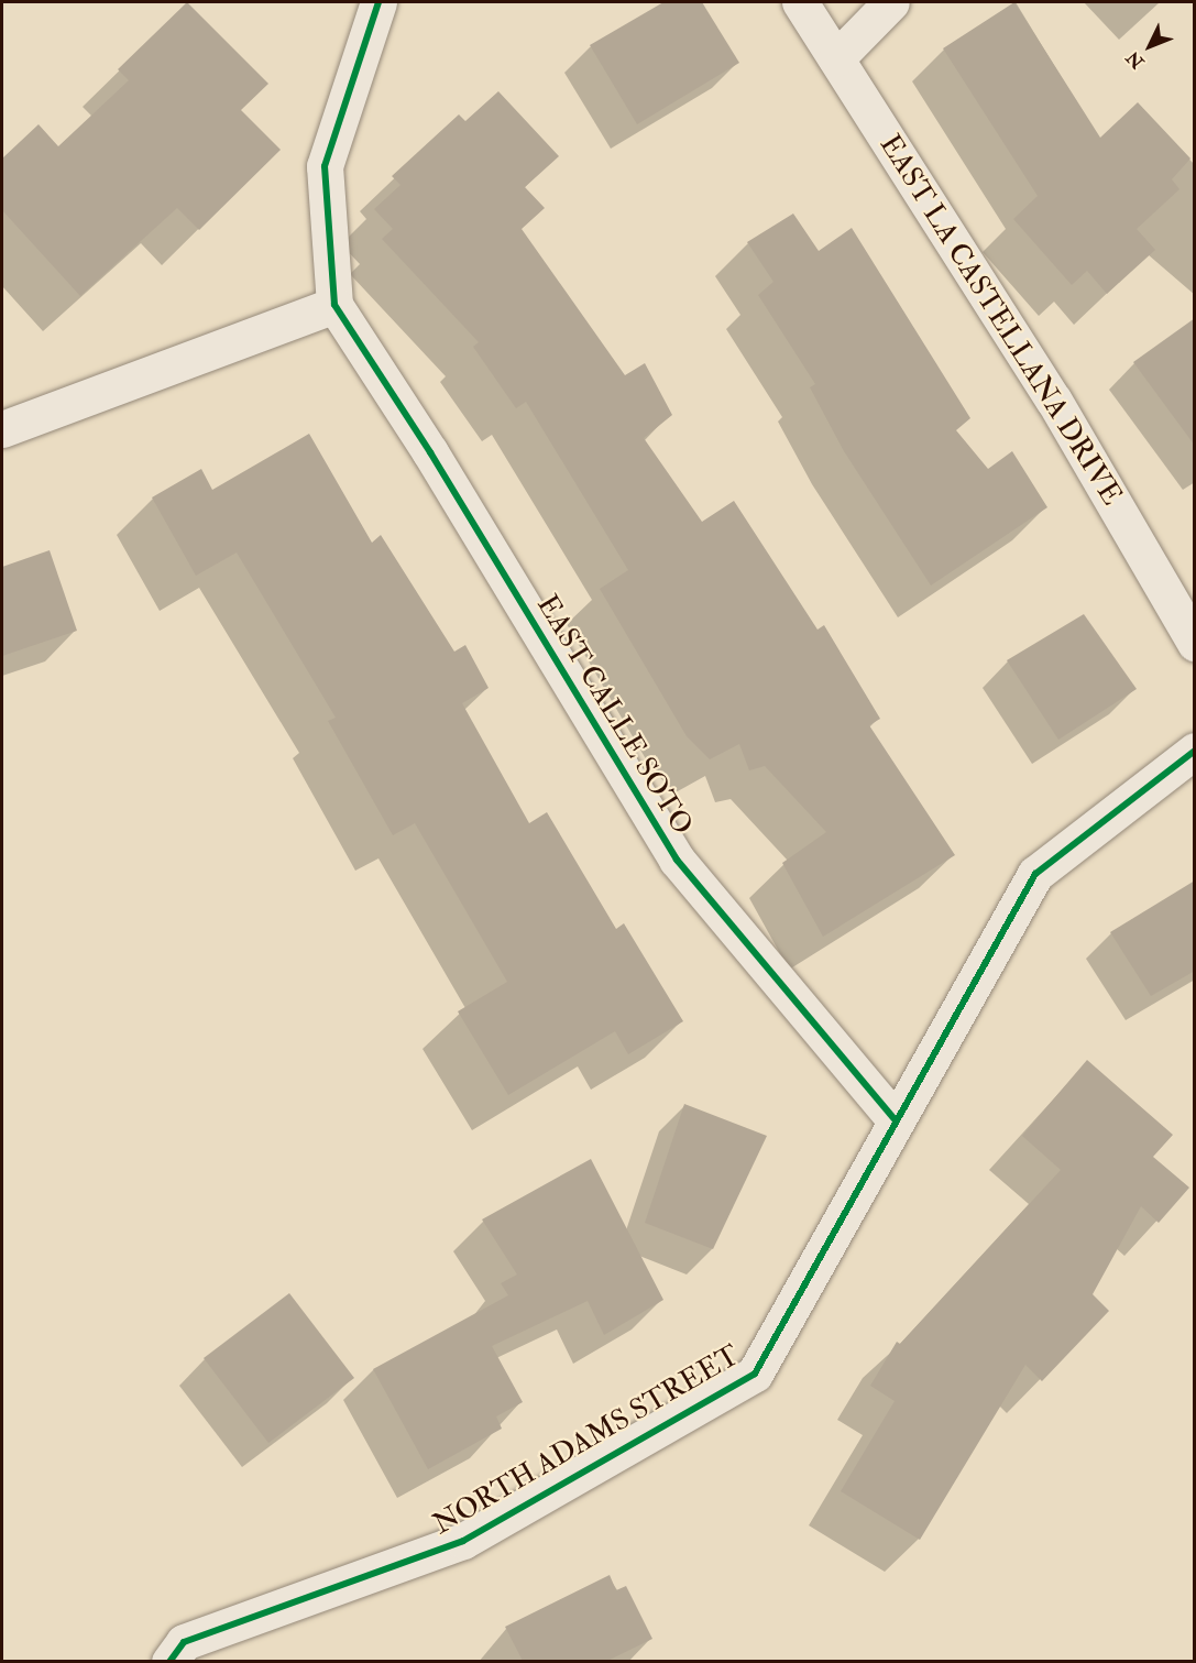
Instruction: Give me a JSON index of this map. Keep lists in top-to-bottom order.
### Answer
{
  "streets": {
    "street": ["EAST LA CASTELLANA DRIVE", "EAST CALLE SOTO", "NORTH ADAMS STREET"]
  },
  "crossings": [
    ["EAST CALLE SOTO", "NORTH ADAMS STREET"]
  ],
  "north": "bottom left"
}
